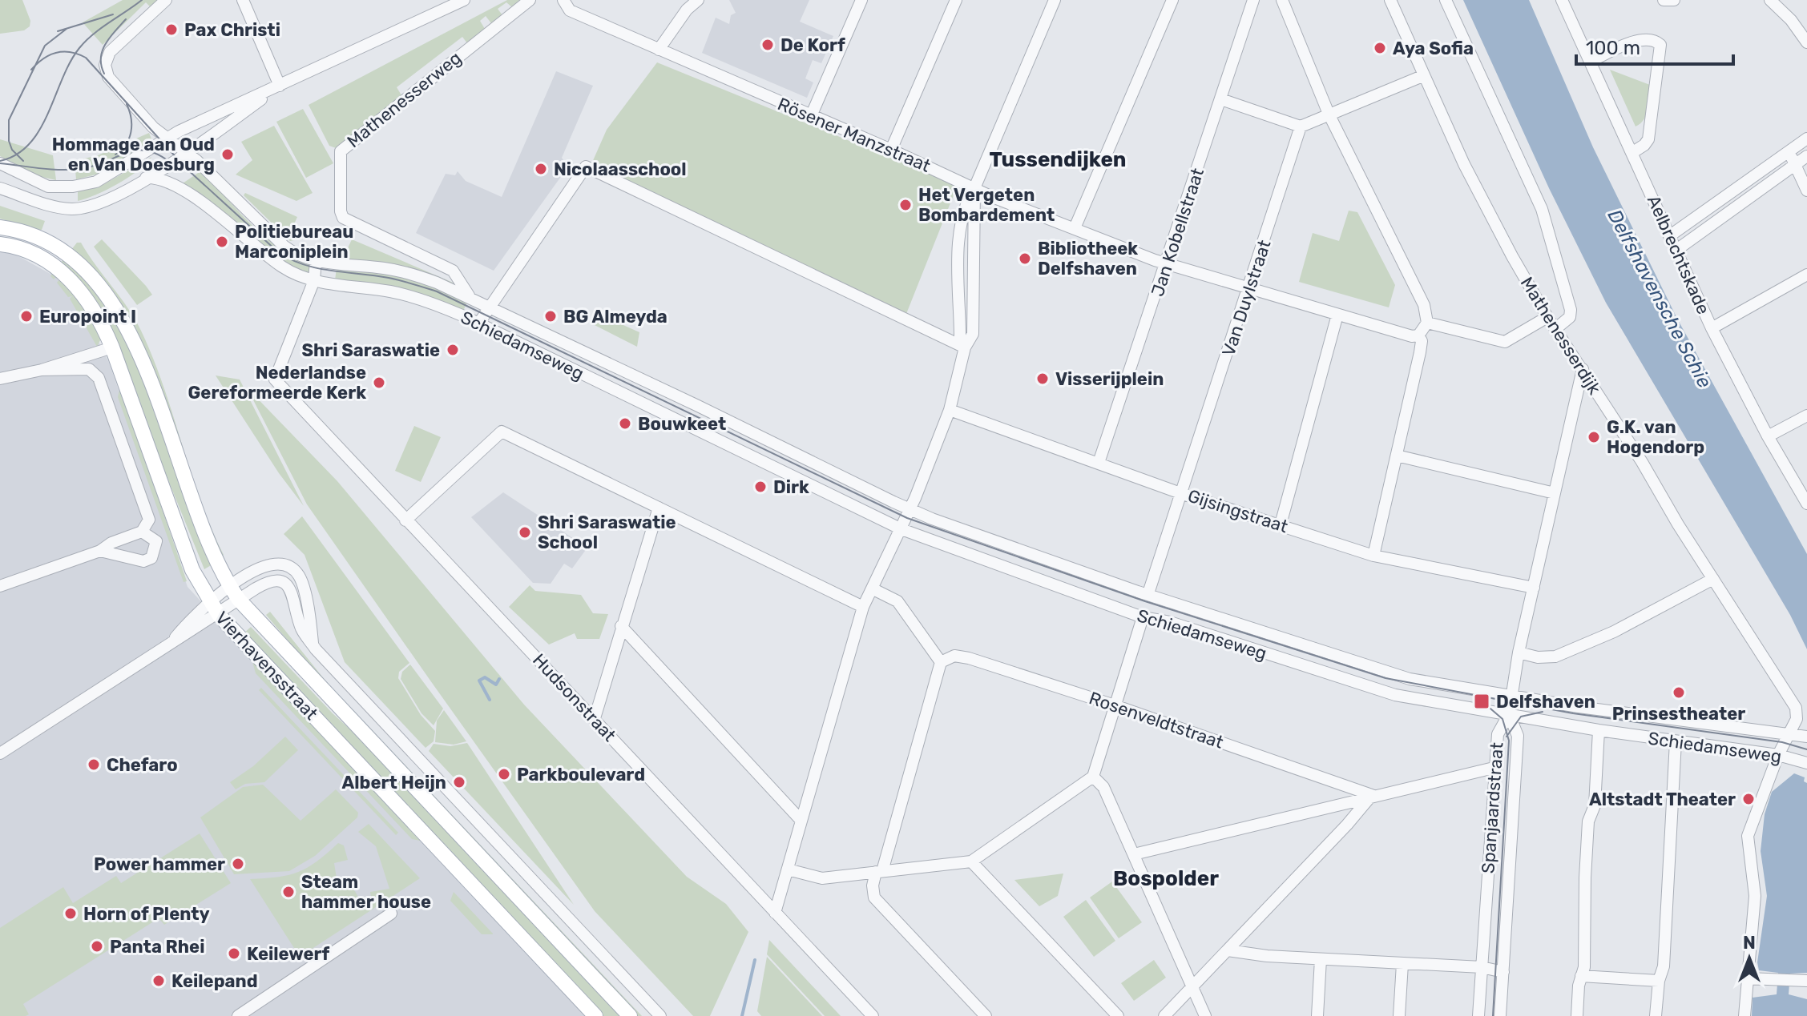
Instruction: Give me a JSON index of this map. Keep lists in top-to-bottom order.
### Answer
{
  "streets": {
    "main road": ["Vierhavensstraat"],
    "street": [
      "Mathenesserweg",
      "Rösener Manzstraat",
      "Jan Kobellstraat",
      "Aelbrechtskade",
      "Van Duylstraat",
      "Mathenesserdijk",
      "Schiedamseweg",
      "Gijsingstraat",
      "Hudsonstraat",
      "Rosenveldtstraat",
      "Spanjaardstraat"
    ]
  },
  "crossings": [
    ["Mathenesserweg", "Schiedamseweg"],
    ["Rösener Manzstraat", "Jan Kobellstraat"],
    ["Rösener Manzstraat", "Van Duylstraat"],
    ["Jan Kobellstraat", "Gijsingstraat"],
    ["Van Duylstraat", "Schiedamseweg"],
    ["Van Duylstraat", "Gijsingstraat"],
    ["Mathenesserdijk", "Schiedamseweg"],
    ["Schiedamseweg", "Hudsonstraat"],
    ["Schiedamseweg", "Spanjaardstraat"]
  ],
  "districts": ["Tussendijken", "Bospolder"],
  "water": ["Delfshavensche Schie"],
  "places": {
    "other": [
      "Pax Christi",
      "De Korf",
      "Aya Sofia",
      "Hommage aan Oud en Van Doesburg",
      "Nicolaasschool",
      "Het Vergeten Bombardement",
      "Politiebureau Marconiplein",
      "Bibliotheek Delfshaven",
      "Europoint I",
      "BG Almeyda",
      "Shri Saraswatie",
      "Visserijplein",
      "Nederlandse Gereformeerde Kerk",
      "Bouwkeet",
      "G.K. van Hogendorp",
      "Dirk",
      "Shri Saraswatie School",
      "Prinsestheater",
      "Chefaro",
      "Parkboulevard",
      "Albert Heijn",
      "Altstadt Theater",
      "Power hammer",
      "Steam hammer house",
      "Horn of Plenty",
      "Panta Rhei",
      "Keilewerf",
      "Keilepand"
    ],
    "transit": ["Delfshaven"]
  },
  "scale_bar": "100 m",
  "north": "top"
}
